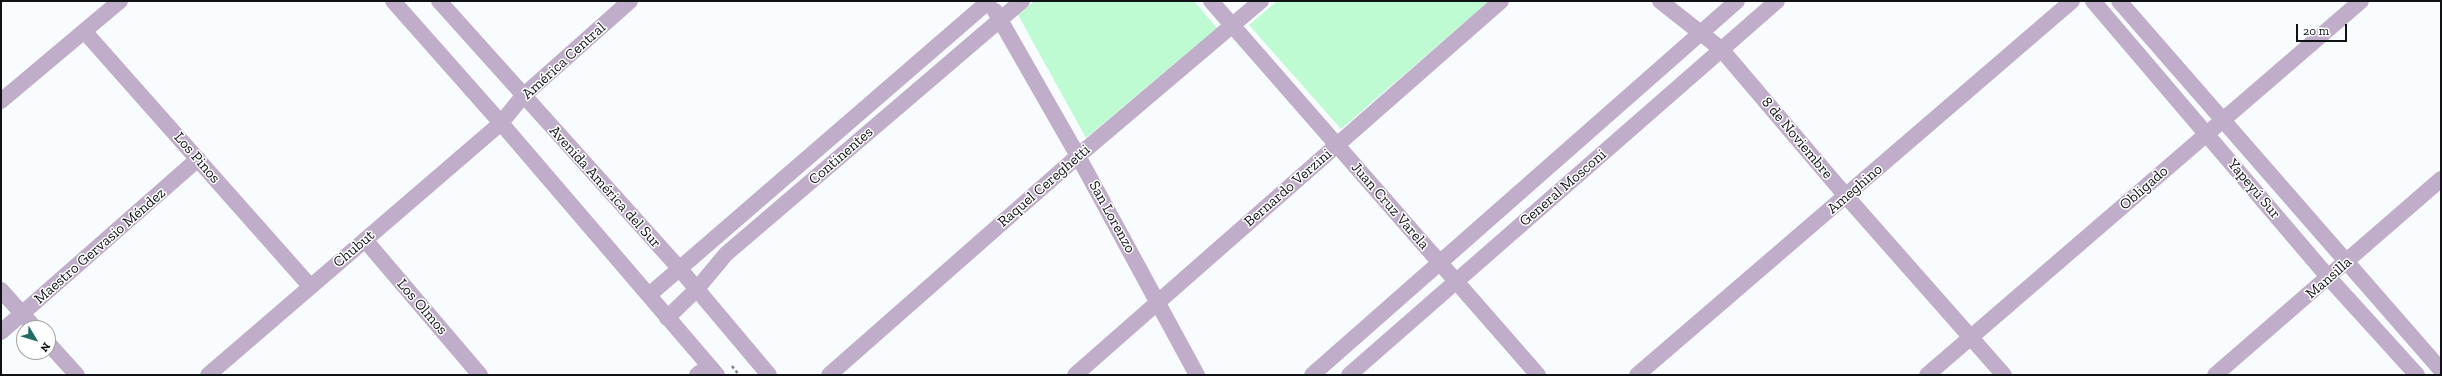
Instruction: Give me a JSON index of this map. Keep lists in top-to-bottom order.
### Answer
{
  "streets": {
    "street": [
      "América Central",
      "8 de Noviembre",
      "Continentes",
      "Los Pinos",
      "Raquel Cereghetti",
      "Avenida América del Sur",
      "Bernardo Verzini",
      "General Mosconi",
      "Obligado",
      "Ameghino",
      "Yapeyú Sur",
      "Juan Cruz Varela",
      "San Lorenzo",
      "Maestro Gervasio Méndez",
      "Chubut",
      "Mansilla",
      "Los Olmos"
    ]
  },
  "crossings": [
    ["América Central", "Avenida América del Sur"],
    ["América Central", "Chubut"],
    ["8 de Noviembre", "General Mosconi"],
    ["8 de Noviembre", "Obligado"],
    ["8 de Noviembre", "Ameghino"],
    ["Continentes", "Avenida América del Sur"],
    ["Continentes", "San Lorenzo"],
    ["Los Pinos", "Maestro Gervasio Méndez"],
    ["Los Pinos", "Chubut"],
    ["Raquel Cereghetti", "Juan Cruz Varela"],
    ["Raquel Cereghetti", "San Lorenzo"],
    ["Bernardo Verzini", "Juan Cruz Varela"],
    ["Bernardo Verzini", "San Lorenzo"],
    ["General Mosconi", "Juan Cruz Varela"],
    ["Obligado", "Yapeyú Sur"],
    ["Yapeyú Sur", "Mansilla"],
    ["Chubut", "Los Olmos"]
  ],
  "scale_bar": "20 m",
  "north": "bottom right"
}
